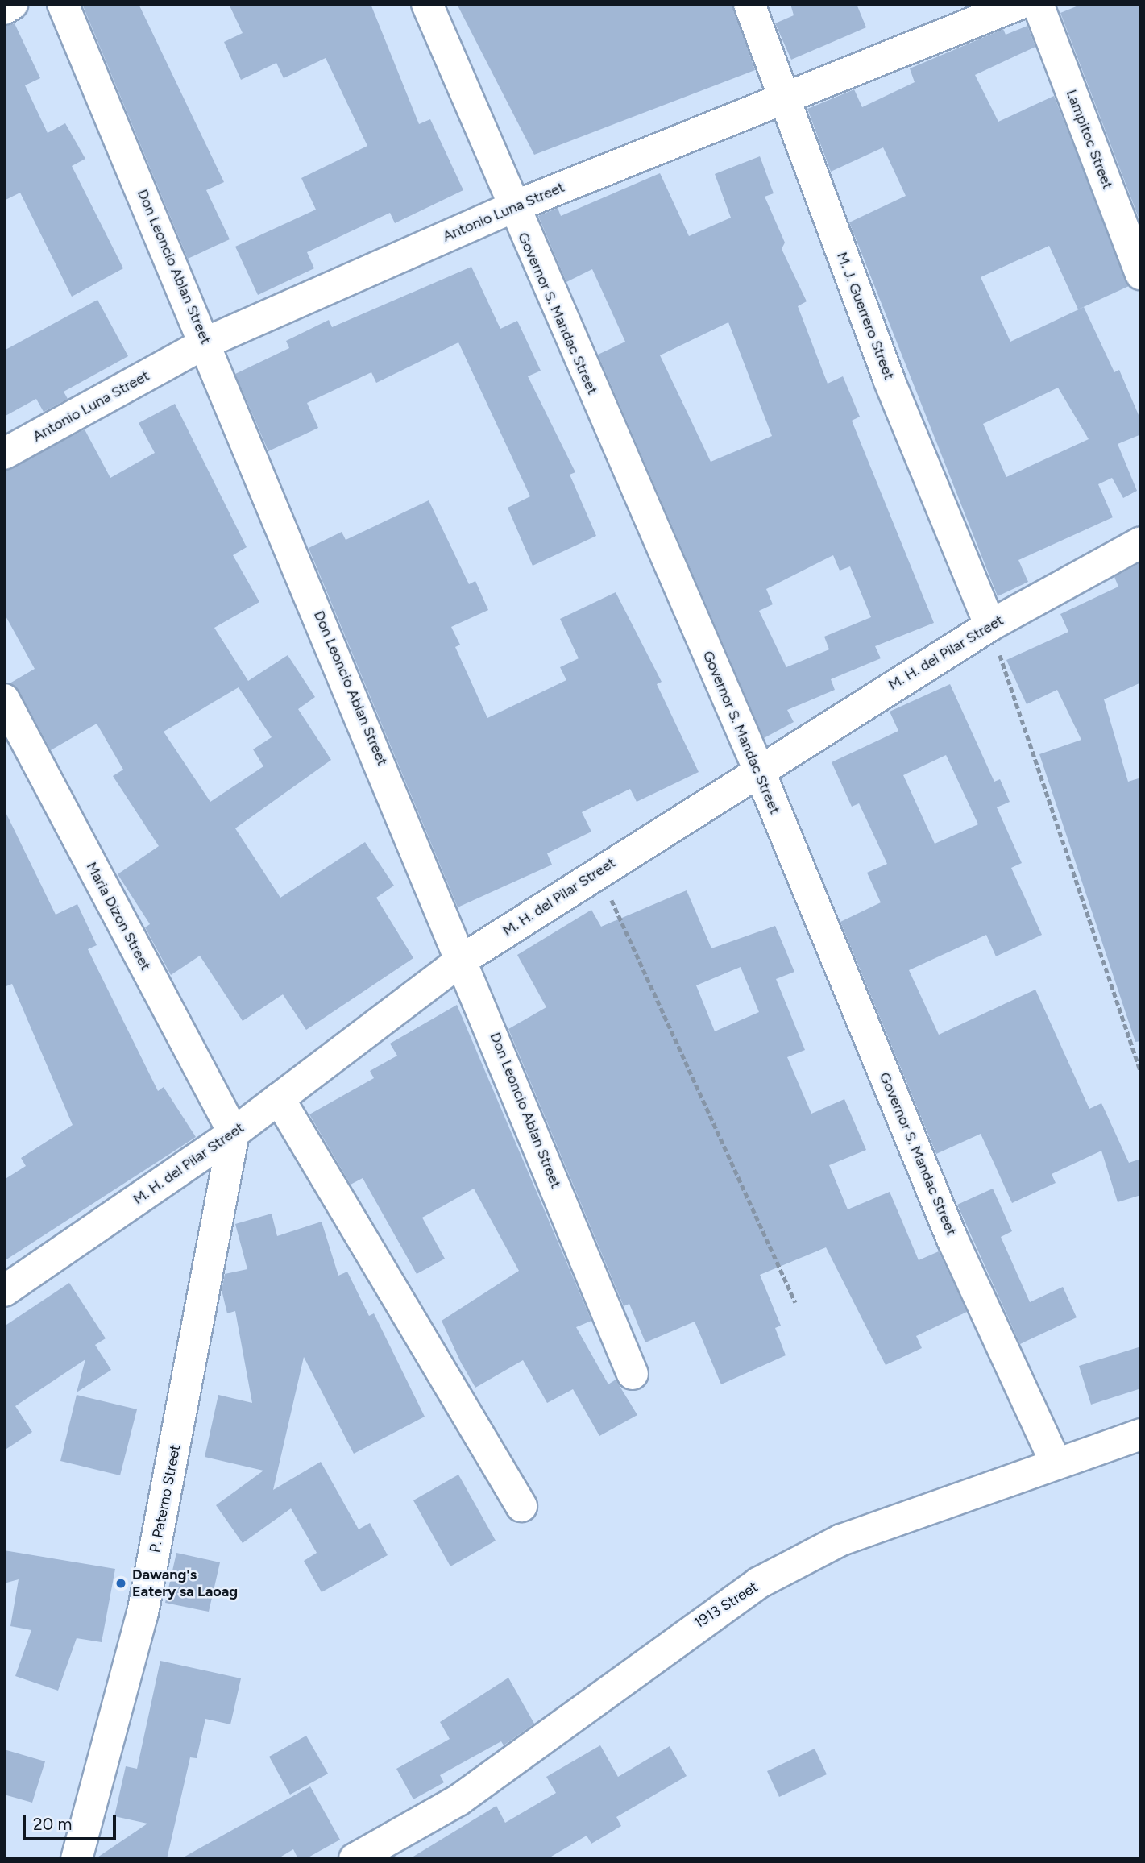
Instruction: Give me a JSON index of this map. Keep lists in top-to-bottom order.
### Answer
{
  "streets": {
    "street": [
      "Lampitoc Street",
      "Antonio Luna Street",
      "Don Leoncio Ablan Street",
      "Governor S. Mandac Street",
      "M. J. Guerrero Street",
      "M. H. del Pilar Street",
      "Maria Dizon Street",
      "P. Paterno Street",
      "1913 Street"
    ]
  },
  "crossings": [
    ["Antonio Luna Street", "Don Leoncio Ablan Street"],
    ["Antonio Luna Street", "Governor S. Mandac Street"],
    ["Antonio Luna Street", "M. J. Guerrero Street"],
    ["Don Leoncio Ablan Street", "M. H. del Pilar Street"],
    ["Governor S. Mandac Street", "M. H. del Pilar Street"],
    ["Governor S. Mandac Street", "1913 Street"],
    ["M. J. Guerrero Street", "M. H. del Pilar Street"],
    ["M. H. del Pilar Street", "Maria Dizon Street"],
    ["M. H. del Pilar Street", "P. Paterno Street"],
    ["Maria Dizon Street", "P. Paterno Street"]
  ],
  "places": ["Dawang's Eatery sa Laoag"],
  "scale_bar": "20 m"
}
